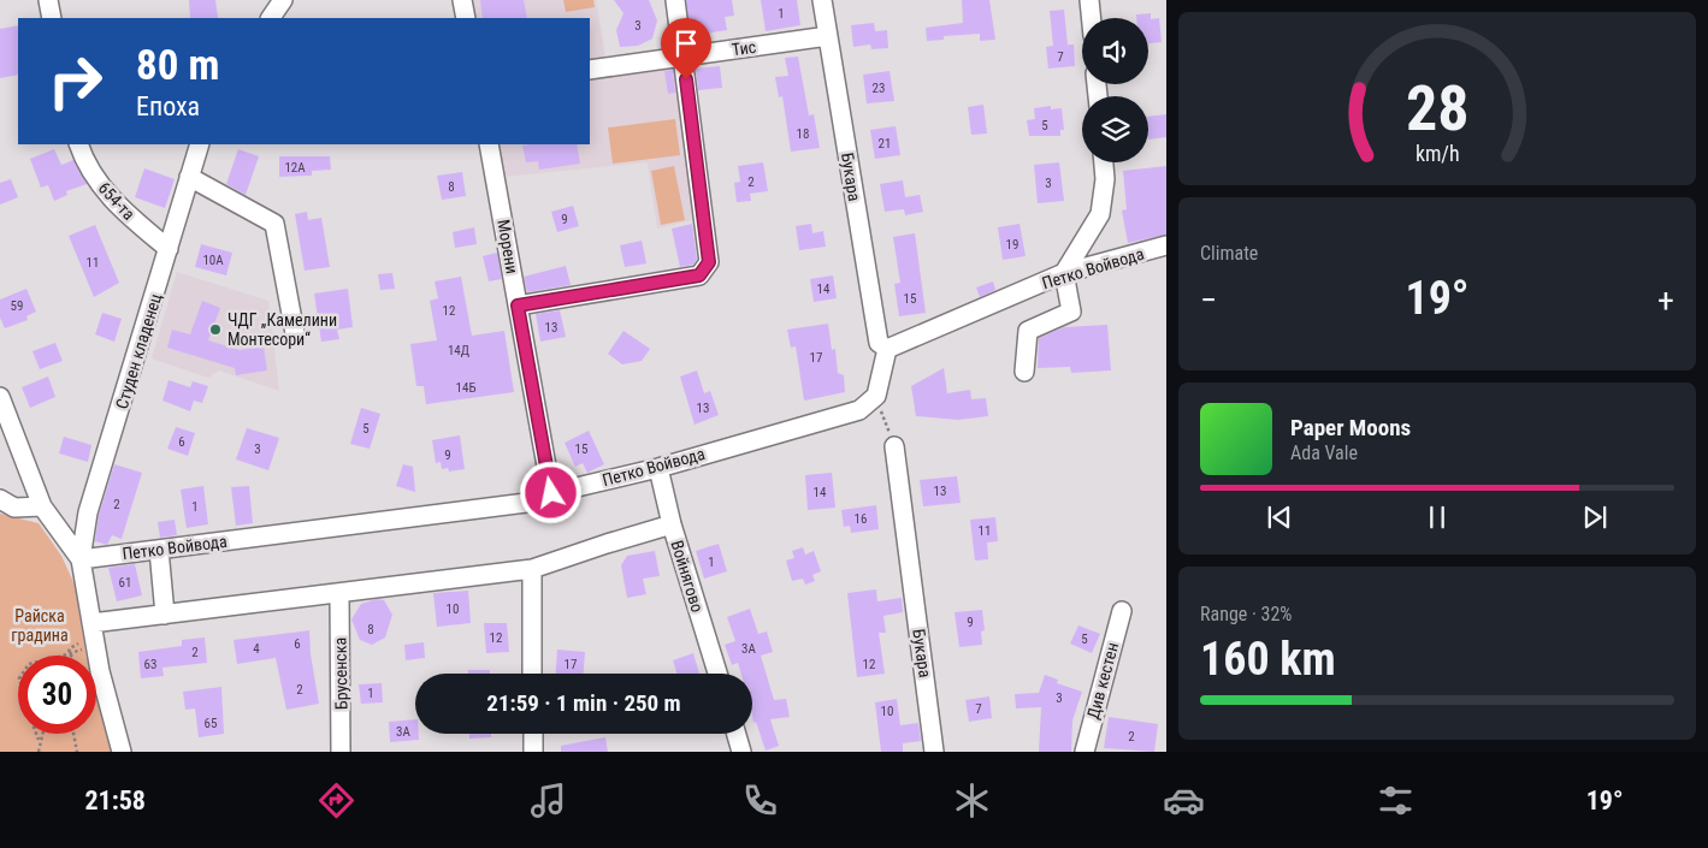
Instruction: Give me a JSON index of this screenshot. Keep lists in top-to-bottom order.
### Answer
{
  "streets": {
    "street": [
      "Тис",
      "Букара",
      "654-та",
      "Морени",
      "Петко Войвода",
      "Студен кладенец",
      "Войнягово",
      "Брусенска",
      "Див кестен"
    ]
  },
  "crossings": [
    ["Тис", "Букара"],
    ["Букара", "Петко Войвода"],
    ["654-та", "Студен кладенец"],
    ["Морени", "Петко Войвода"],
    ["Петко Войвода", "Студен кладенец"],
    ["Петко Войвода", "Войнягово"]
  ],
  "parks": ["Райска градина"],
  "places": ["ЧДГ „Камелини Монтесори“"],
  "house_numbers": [
    "1",
    "3",
    "7",
    "23",
    "5",
    "18",
    "21",
    "12А",
    "2",
    "3",
    "8",
    "9",
    "19",
    "10А",
    "11",
    "14",
    "15",
    "59",
    "12",
    "13",
    "14Д",
    "17",
    "14Б",
    "13",
    "5",
    "6",
    "3",
    "15",
    "9",
    "13",
    "14",
    "2",
    "1",
    "16",
    "11",
    "1",
    "61",
    "10",
    "9",
    "8",
    "12",
    "5",
    "6",
    "4",
    "3А",
    "2",
    "63",
    "17",
    "12",
    "2",
    "1",
    "3",
    "7",
    "10",
    "65",
    "3А",
    "2"
  ],
  "page": {
    "turn": ["80 m", "Епоха"],
    "tile": [
      "Climate",
      ["Range · 32%", "160 km"]
    ],
    "heat": ["−", "19°", "+"],
    "song": ["Paper Moons", "Ada Vale"],
    "limit": "30",
    "trip": "21:59 · 1 min · 250 m",
    "tabs": ["21:58", "19°"],
    "gauge": ["28", "km/h"]
  }
}
